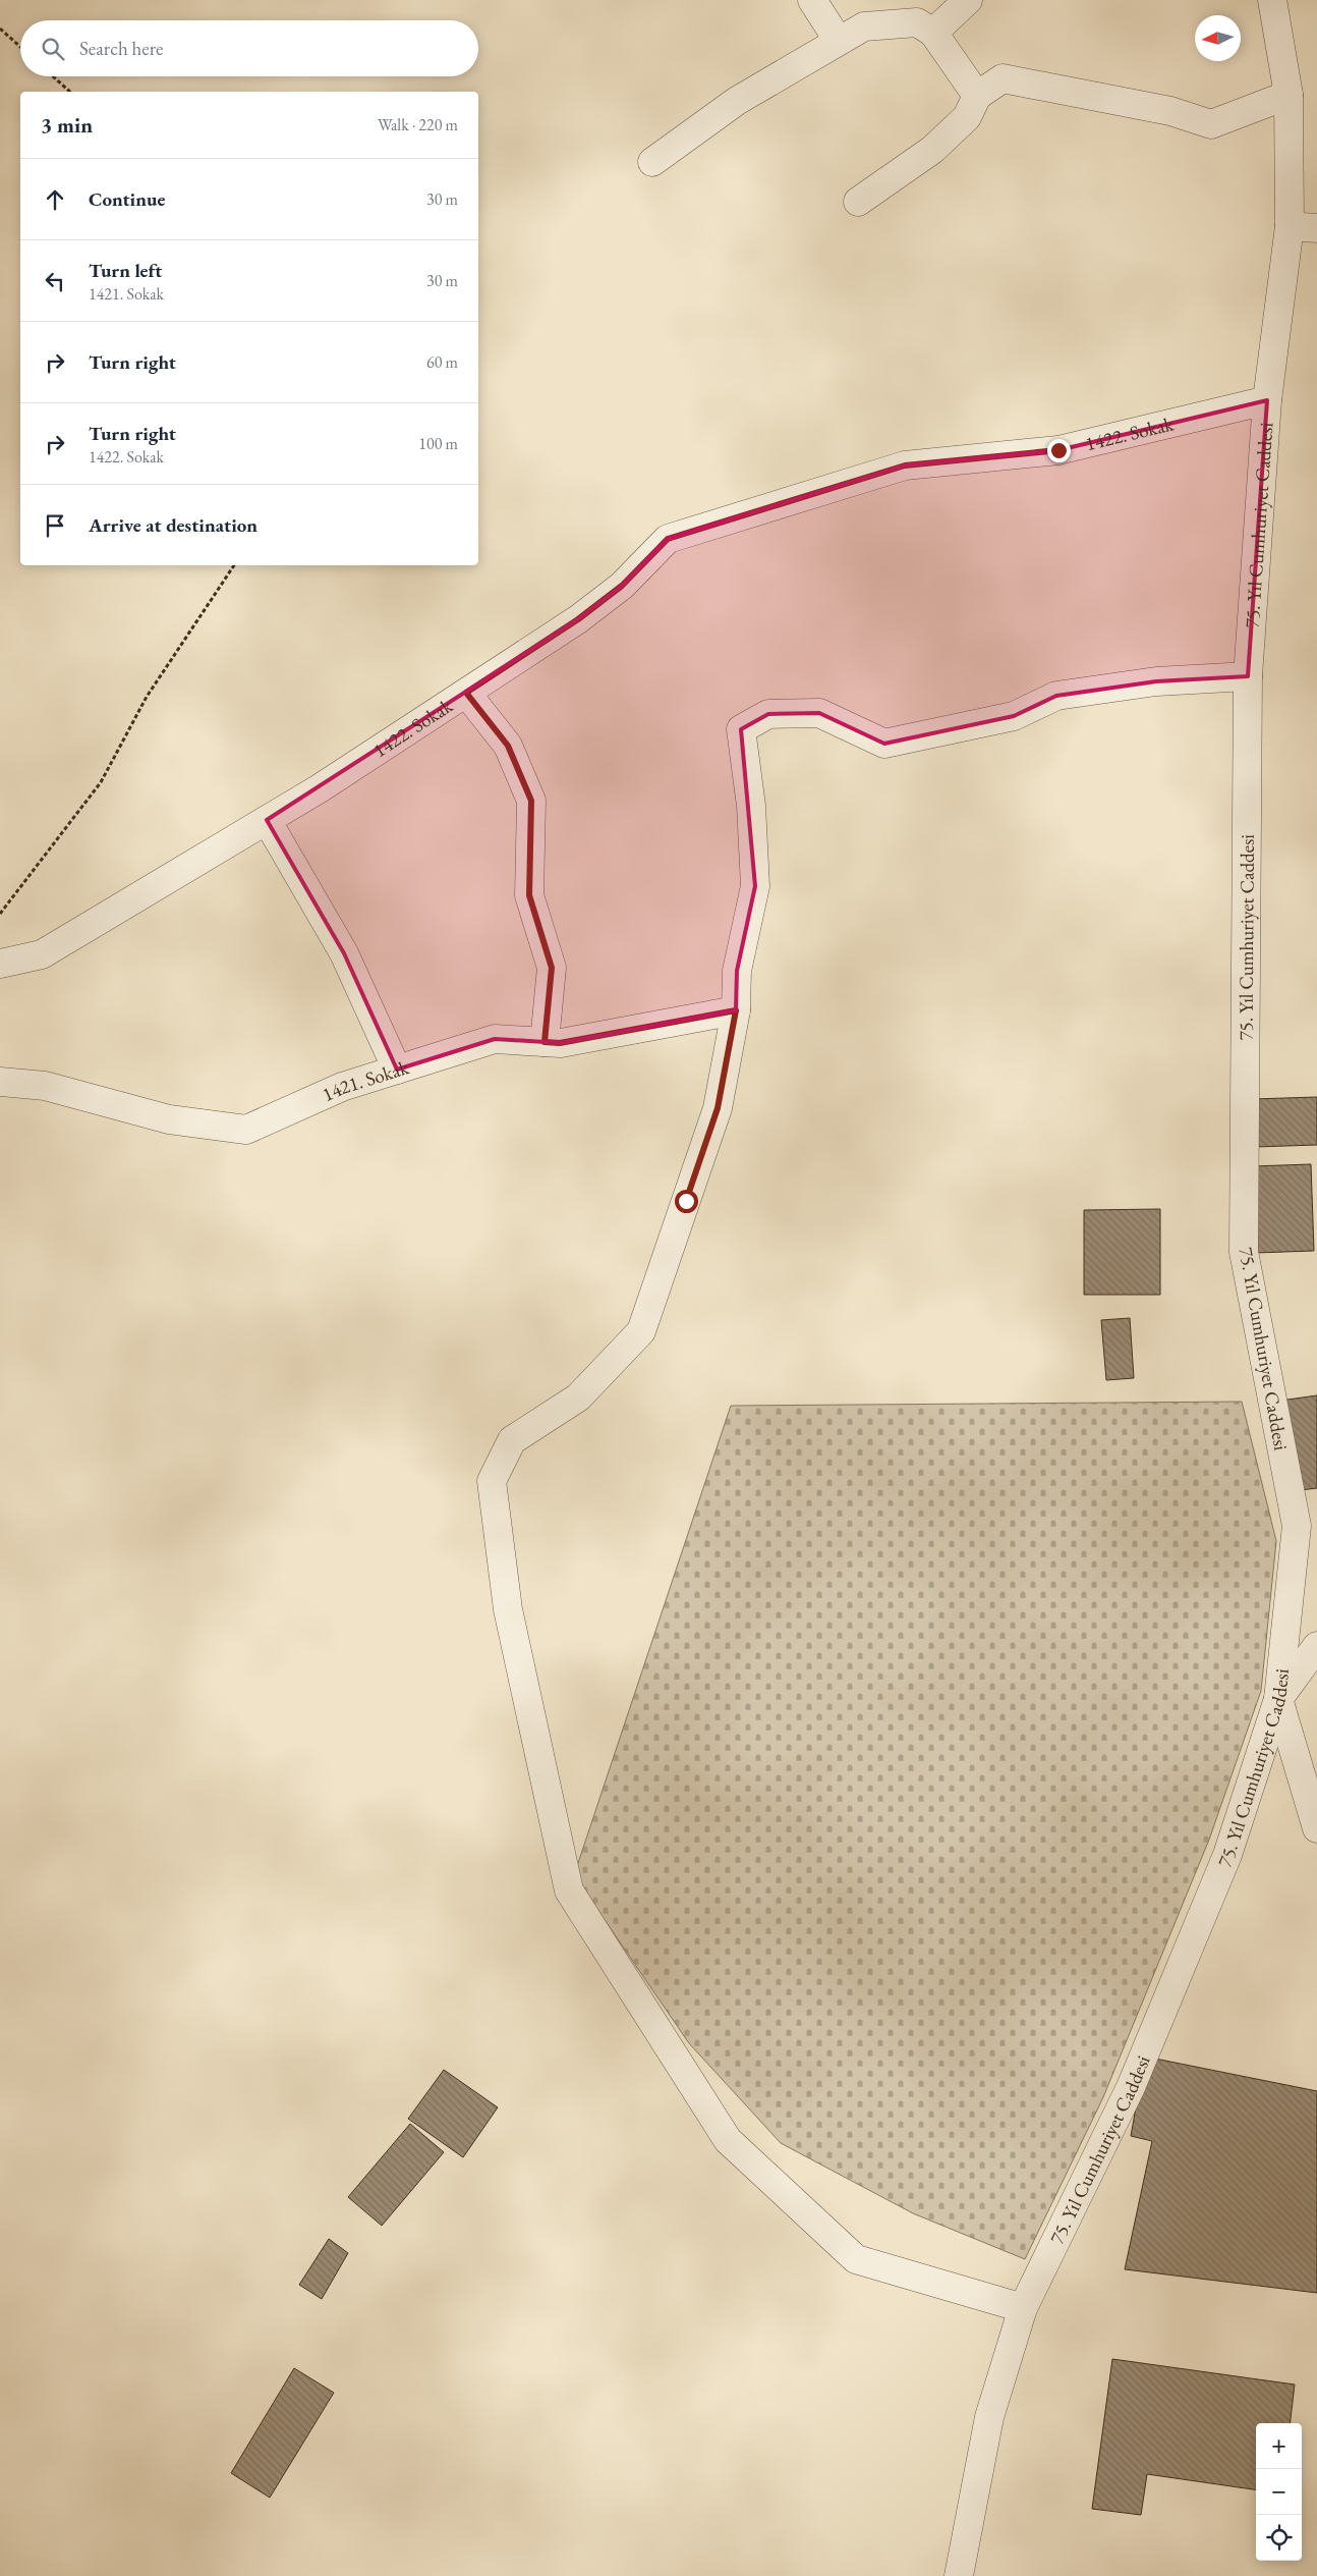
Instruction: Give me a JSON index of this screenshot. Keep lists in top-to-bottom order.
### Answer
{
  "streets": {
    "street": ["1422. Sokak", "75. Yıl Cumhuriyet Caddesi", "1421. Sokak"]
  },
  "crossings": [
    ["1422. Sokak", "75. Yıl Cumhuriyet Caddesi"]
  ],
  "north": "left",
  "page": {
    "search": "Search here",
    "heading": ["3 min", "Walk · 220 m"],
    "list": [
      ["Continue", "30 m"],
      ["Turn left", "1421. Sokak", "30 m"],
      ["Turn right", "60 m"],
      ["Turn right", "1422. Sokak", "100 m"],
      "Arrive at destination"
    ],
    "map_buttons": ["+", "−"]
  }
}
